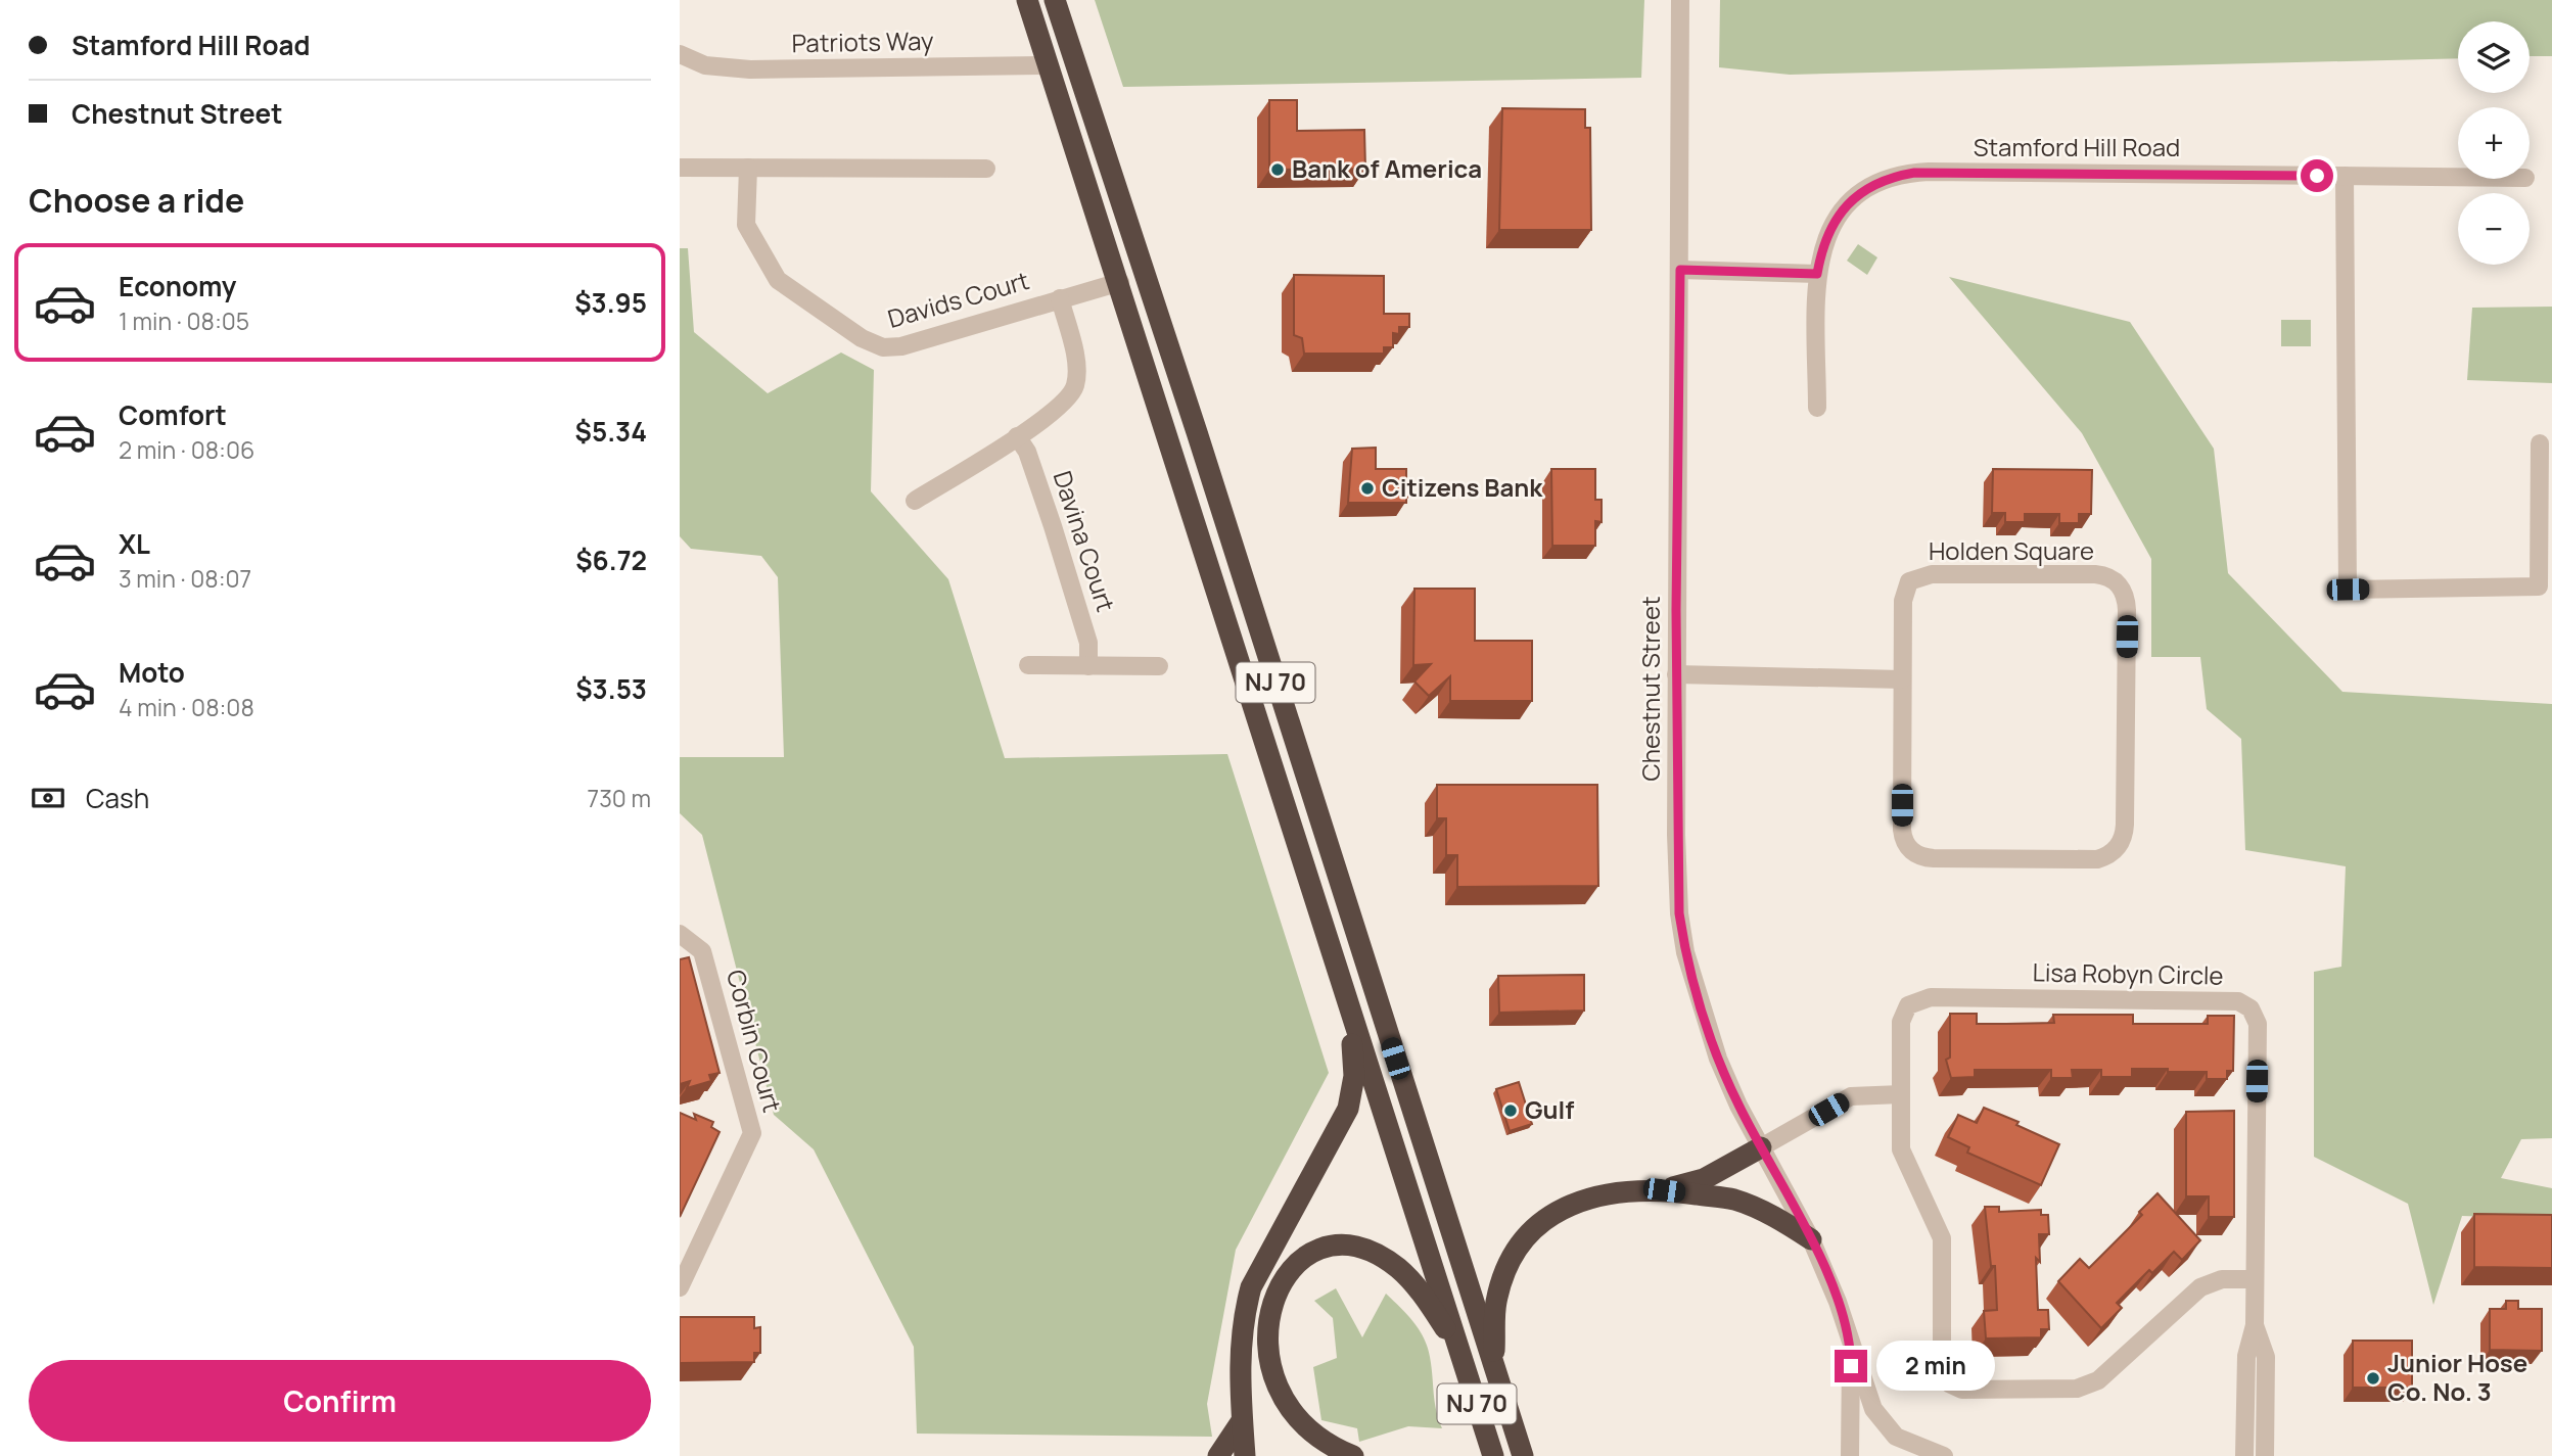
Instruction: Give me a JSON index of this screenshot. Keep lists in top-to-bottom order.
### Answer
{
  "streets": {
    "highway": ["NJ 70"],
    "street": [
      "Patriots Way",
      "Stamford Hill Road",
      "Davids Court",
      "Davina Court",
      "Holden Square",
      "Chestnut Street",
      "Lisa Robyn Circle",
      "Corbin Court"
    ]
  },
  "crossings": [
    ["Patriots Way", "NJ 70"],
    ["Davids Court", "NJ 70"]
  ],
  "places": [
    "Bank of America",
    "Citizens Bank",
    "Gulf",
    "Junior Hose Co. No. 3"
  ],
  "page": {
    "banner": ["Stamford Hill Road", "Chestnut Street"],
    "map_buttons": ["+", "−"],
    "heading": "Choose a ride",
    "list": [
      {
        "name": "Economy",
        "note": "1 min · 08:05",
        "value": "$3.95"
      },
      {
        "name": "Comfort",
        "note": "2 min · 08:06",
        "value": "$5.34"
      },
      {
        "name": "XL",
        "note": "3 min · 08:07",
        "value": "$6.72"
      },
      {
        "name": "Moto",
        "note": "4 min · 08:08",
        "value": "$3.53"
      }
    ],
    "pay": ["Cash", "730 m"],
    "bubble": "2 min",
    "buttons": "Confirm"
  }
}
